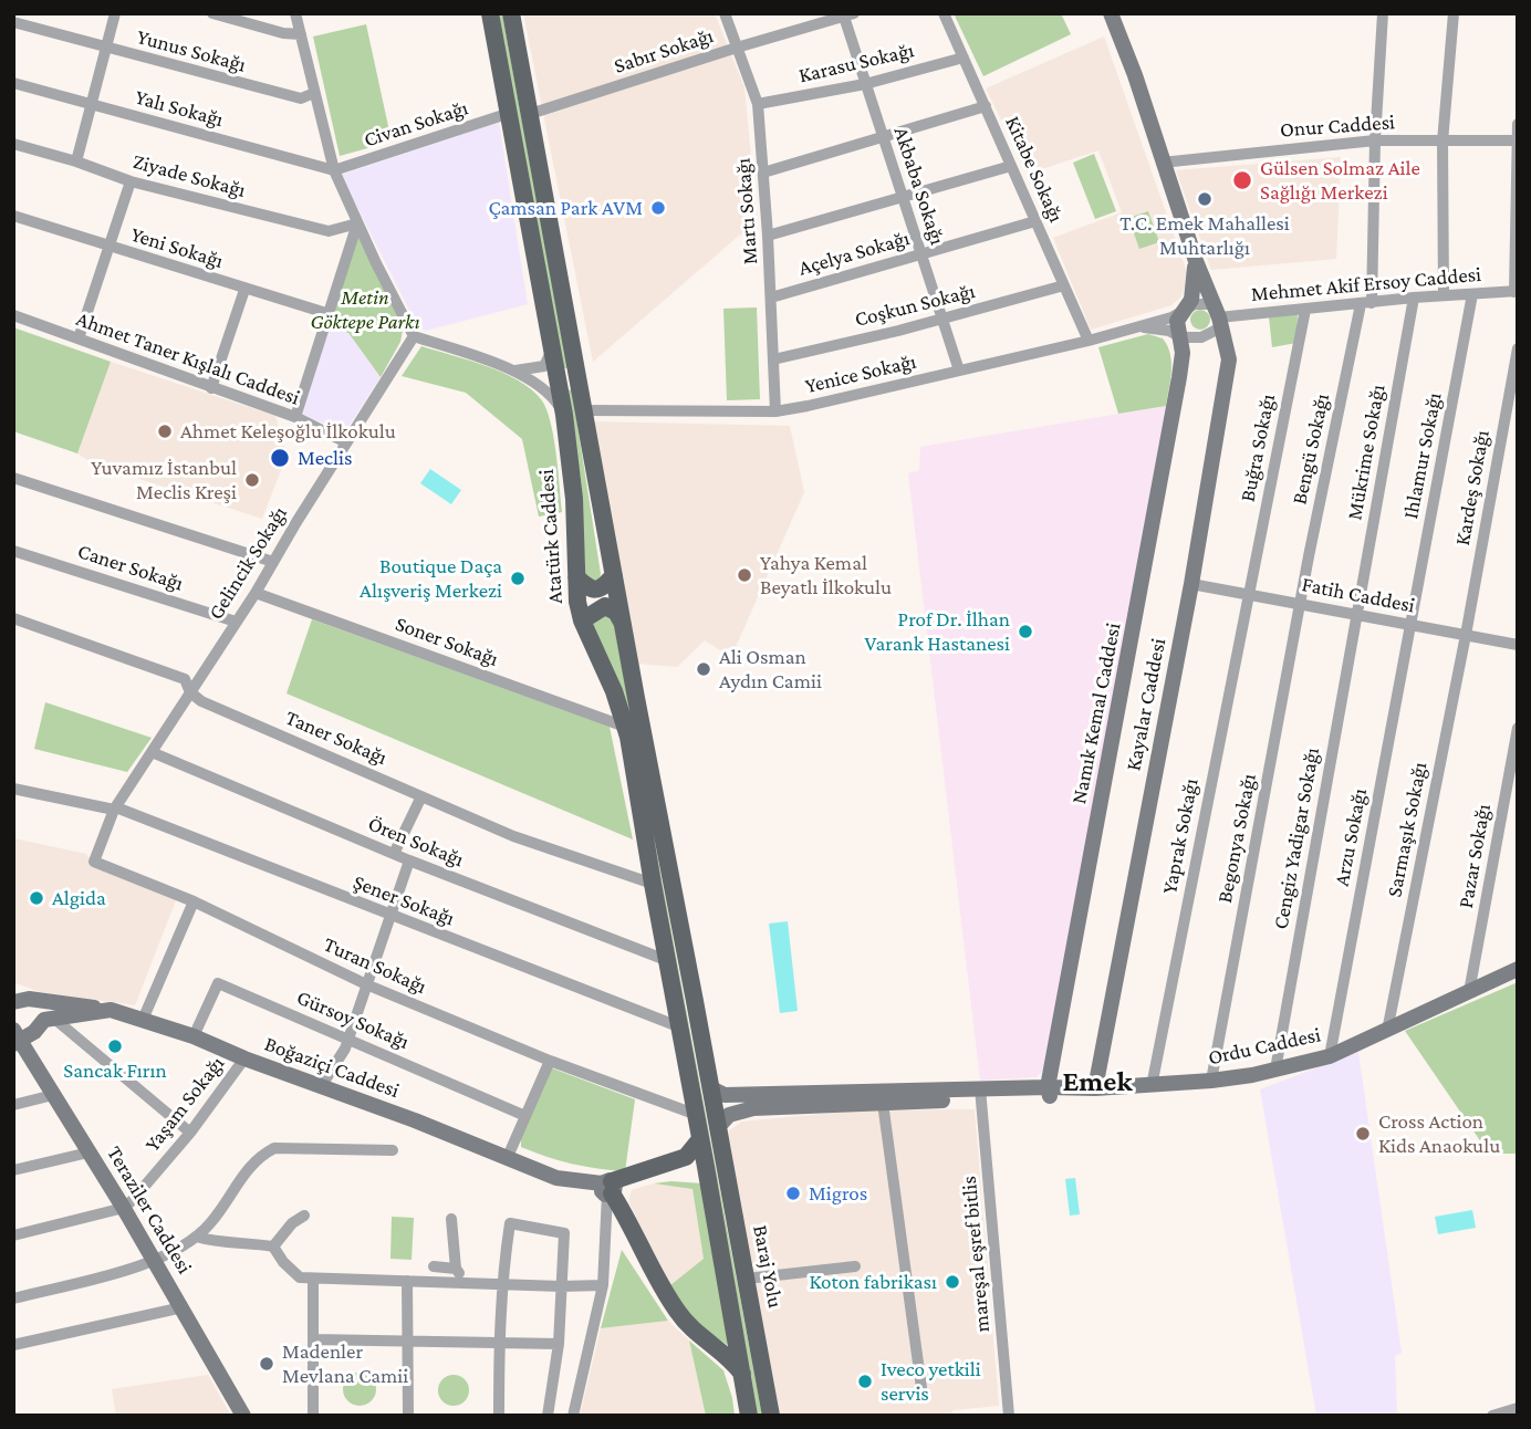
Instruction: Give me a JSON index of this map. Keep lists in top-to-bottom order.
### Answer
{
  "streets": {
    "main road": [
      "Atatürk Caddesi",
      "Kayalar Caddesi",
      "Namık Kemal Caddesi",
      "Ordu Caddesi",
      "Boğaziçi Caddesi",
      "Teraziler Caddesi",
      "Baraj Yolu"
    ],
    "street": [
      "Yunus Sokağı",
      "Sabır Sokağı",
      "Karasu Sokağı",
      "Yalı Sokağı",
      "Civan Sokağı",
      "Onur Caddesi",
      "Kitabe Sokağı",
      "Ziyade Sokağı",
      "Akbaba Sokağı",
      "Martı Sokağı",
      "Yeni Sokağı",
      "Açelya Sokağı",
      "Mehmet Akif Ersoy Caddesi",
      "Coşkun Sokağı",
      "Ahmet Taner Kışlalı Caddesi",
      "Yenice Sokağı",
      "Buğra Sokağı",
      "Bengü Sokağı",
      "Mükrime Sokağı",
      "Ihlamur Sokağı",
      "Kardeş Sokağı",
      "Gelincik Sokağı",
      "Caner Sokağı",
      "Fatih Caddesi",
      "Soner Sokağı",
      "Taner Sokağı",
      "Sarmaşık Sokağı",
      "Yaprak Sokağı",
      "Arzu Sokağı",
      "Begonya Sokağı",
      "Cengiz Yadigar Sokağı",
      "Ören Sokağı",
      "Pazar Sokağı",
      "Şener Sokağı",
      "Turan Sokağı",
      "Gürsoy Sokağı",
      "Yaşam Sokağı",
      "mareşal eşref bitlis"
    ]
  },
  "crossings": [
    ["Sabır Sokağı", "Akbaba Sokağı"],
    ["Sabır Sokağı", "Martı Sokağı"],
    ["Karasu Sokağı", "Kitabe Sokağı"],
    ["Karasu Sokağı", "Akbaba Sokağı"],
    ["Karasu Sokağı", "Martı Sokağı"],
    ["Yalı Sokağı", "Civan Sokağı"],
    ["Civan Sokağı", "Atatürk Caddesi"],
    ["Onur Caddesi", "Bengü Sokağı"],
    ["Kitabe Sokağı", "Açelya Sokağı"],
    ["Kitabe Sokağı", "Coşkun Sokağı"],
    ["Kitabe Sokağı", "Yenice Sokağı"],
    ["Akbaba Sokağı", "Açelya Sokağı"],
    ["Akbaba Sokağı", "Coşkun Sokağı"],
    ["Akbaba Sokağı", "Yenice Sokağı"],
    ["Martı Sokağı", "Açelya Sokağı"],
    ["Martı Sokağı", "Coşkun Sokağı"],
    ["Martı Sokağı", "Yenice Sokağı"],
    ["Mehmet Akif Ersoy Caddesi", "Yenice Sokağı"],
    ["Mehmet Akif Ersoy Caddesi", "Buğra Sokağı"],
    ["Mehmet Akif Ersoy Caddesi", "Bengü Sokağı"],
    ["Mehmet Akif Ersoy Caddesi", "Mükrime Sokağı"],
    ["Mehmet Akif Ersoy Caddesi", "Ihlamur Sokağı"],
    ["Mehmet Akif Ersoy Caddesi", "Kayalar Caddesi"],
    ["Ahmet Taner Kışlalı Caddesi", "Gelincik Sokağı"],
    ["Yenice Sokağı", "Kayalar Caddesi"],
    ["Yenice Sokağı", "Namık Kemal Caddesi"],
    ["Buğra Sokağı", "Fatih Caddesi"],
    ["Buğra Sokağı", "Yaprak Sokağı"],
    ["Bengü Sokağı", "Fatih Caddesi"],
    ["Bengü Sokağı", "Begonya Sokağı"],
    ["Mükrime Sokağı", "Fatih Caddesi"],
    ["Mükrime Sokağı", "Cengiz Yadigar Sokağı"],
    ["Ihlamur Sokağı", "Fatih Caddesi"],
    ["Ihlamur Sokağı", "Arzu Sokağı"],
    ["Kardeş Sokağı", "Fatih Caddesi"],
    ["Kardeş Sokağı", "Sarmaşık Sokağı"],
    ["Atatürk Caddesi", "Soner Sokağı"],
    ["Atatürk Caddesi", "Taner Sokağı"],
    ["Atatürk Caddesi", "Ören Sokağı"],
    ["Atatürk Caddesi", "Şener Sokağı"],
    ["Atatürk Caddesi", "Turan Sokağı"],
    ["Atatürk Caddesi", "Baraj Yolu"],
    ["Gelincik Sokağı", "Caner Sokağı"],
    ["Gelincik Sokağı", "Soner Sokağı"],
    ["Gelincik Sokağı", "Taner Sokağı"],
    ["Gelincik Sokağı", "Ören Sokağı"],
    ["Gelincik Sokağı", "Şener Sokağı"],
    ["Gelincik Sokağı", "Turan Sokağı"],
    ["Fatih Caddesi", "Kayalar Caddesi"],
    ["Fatih Caddesi", "Sarmaşık Sokağı"],
    ["Fatih Caddesi", "Yaprak Sokağı"],
    ["Fatih Caddesi", "Arzu Sokağı"],
    ["Fatih Caddesi", "Begonya Sokağı"],
    ["Fatih Caddesi", "Cengiz Yadigar Sokağı"],
    ["Kayalar Caddesi", "Namık Kemal Caddesi"],
    ["Kayalar Caddesi", "Ordu Caddesi"],
    ["Namık Kemal Caddesi", "Ordu Caddesi"],
    ["Sarmaşık Sokağı", "Ordu Caddesi"],
    ["Yaprak Sokağı", "Ordu Caddesi"],
    ["Arzu Sokağı", "Ordu Caddesi"],
    ["Begonya Sokağı", "Ordu Caddesi"],
    ["Cengiz Yadigar Sokağı", "Ordu Caddesi"],
    ["Pazar Sokağı", "Ordu Caddesi"],
    ["Şener Sokağı", "Turan Sokağı"],
    ["Gürsoy Sokağı", "Boğaziçi Caddesi"],
    ["Ordu Caddesi", "mareşal eşref bitlis"],
    ["Ordu Caddesi", "Baraj Yolu"],
    ["Boğaziçi Caddesi", "Yaşam Sokağı"],
    ["Yaşam Sokağı", "Teraziler Caddesi"]
  ],
  "districts": ["Emek"],
  "parks": ["Metin Göktepe Parkı"],
  "places": [
    "Gülsen Solmaz Aile Sağlığı Merkezi",
    "T.C. Emek Mahallesi Muhtarlığı",
    "Çamsan Park AVM",
    "Ahmet Keleşoğlu İlkokulu",
    "Meclis",
    "Yuvamız İstanbul Meclis Kreşi",
    "Yahya Kemal Beyatlı İlkokulu",
    "Boutique Daça Alışveriş Merkezi",
    "Prof Dr. İlhan Varank Hastanesi",
    "Ali Osman Aydın Camii",
    "Algida",
    "Sancak Fırın",
    "Cross Action Kids Anaokulu",
    "Migros",
    "Koton fabrikası",
    "Madenler Mevlana Camii",
    "Iveco yetkili servis"
  ]
}
